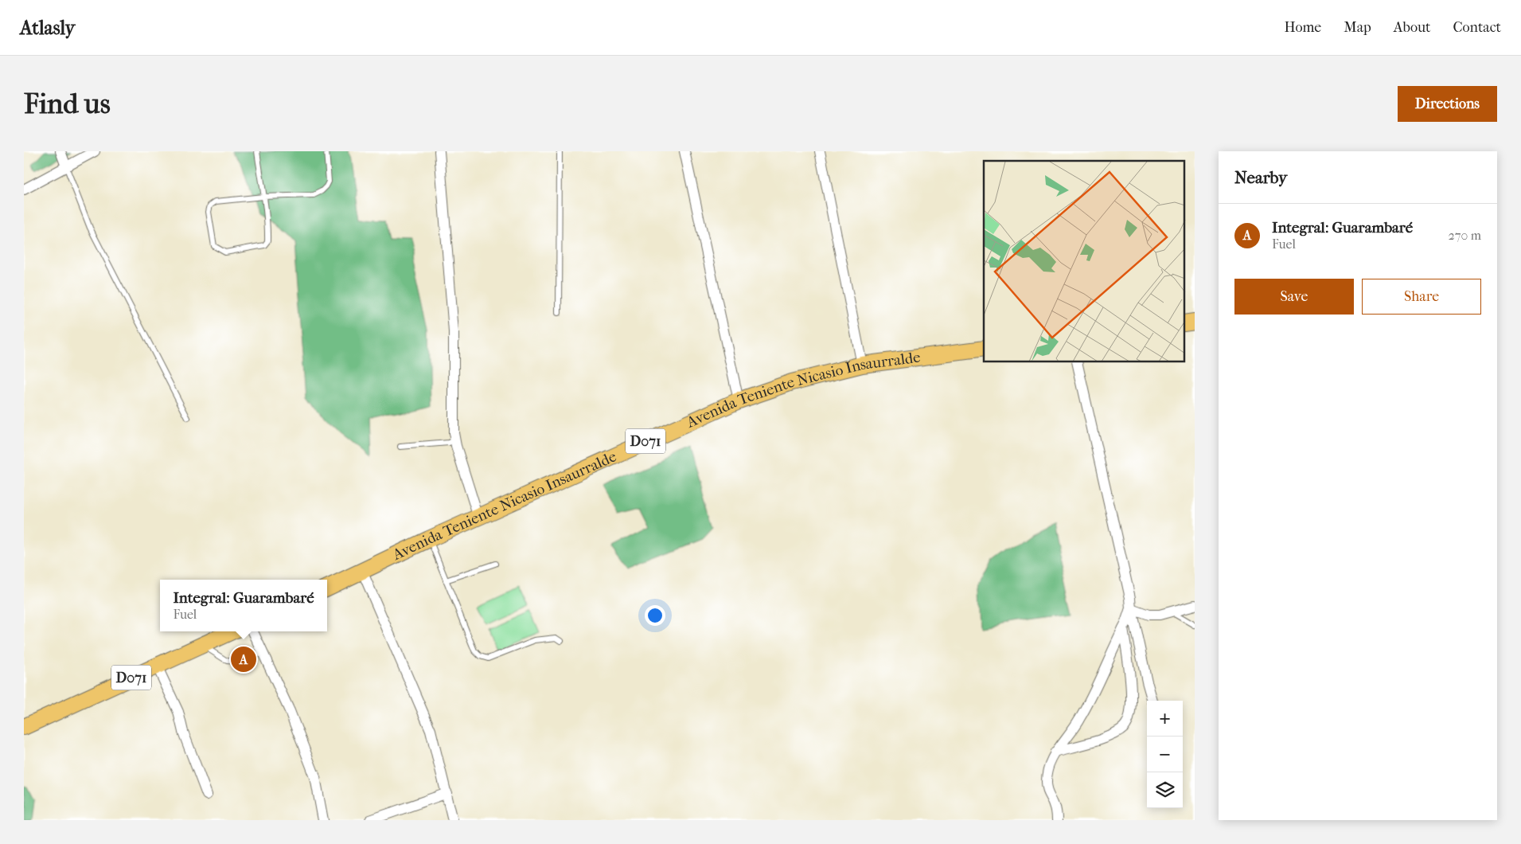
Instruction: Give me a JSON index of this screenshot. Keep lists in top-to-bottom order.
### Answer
{
  "streets": {
    "main road": ["Avenida Teniente Nicasio Insaurralde", "D071"]
  },
  "page": {
    "header": "Atlasly",
    "nav": [
      "Home",
      "Map",
      "About",
      "Contact"
    ],
    "buttons": [
      "Directions",
      ["Save", "Share"]
    ],
    "title": "Find us",
    "heading": "Nearby",
    "list": [
      {
        "mark": "A",
        "name": "Integral: Guarambaré",
        "note": "Fuel",
        "value": "270 m"
      }
    ],
    "popup": ["Integral: Guarambaré", "Fuel"],
    "pins": "A",
    "map_buttons": ["+", "−"]
  }
}
